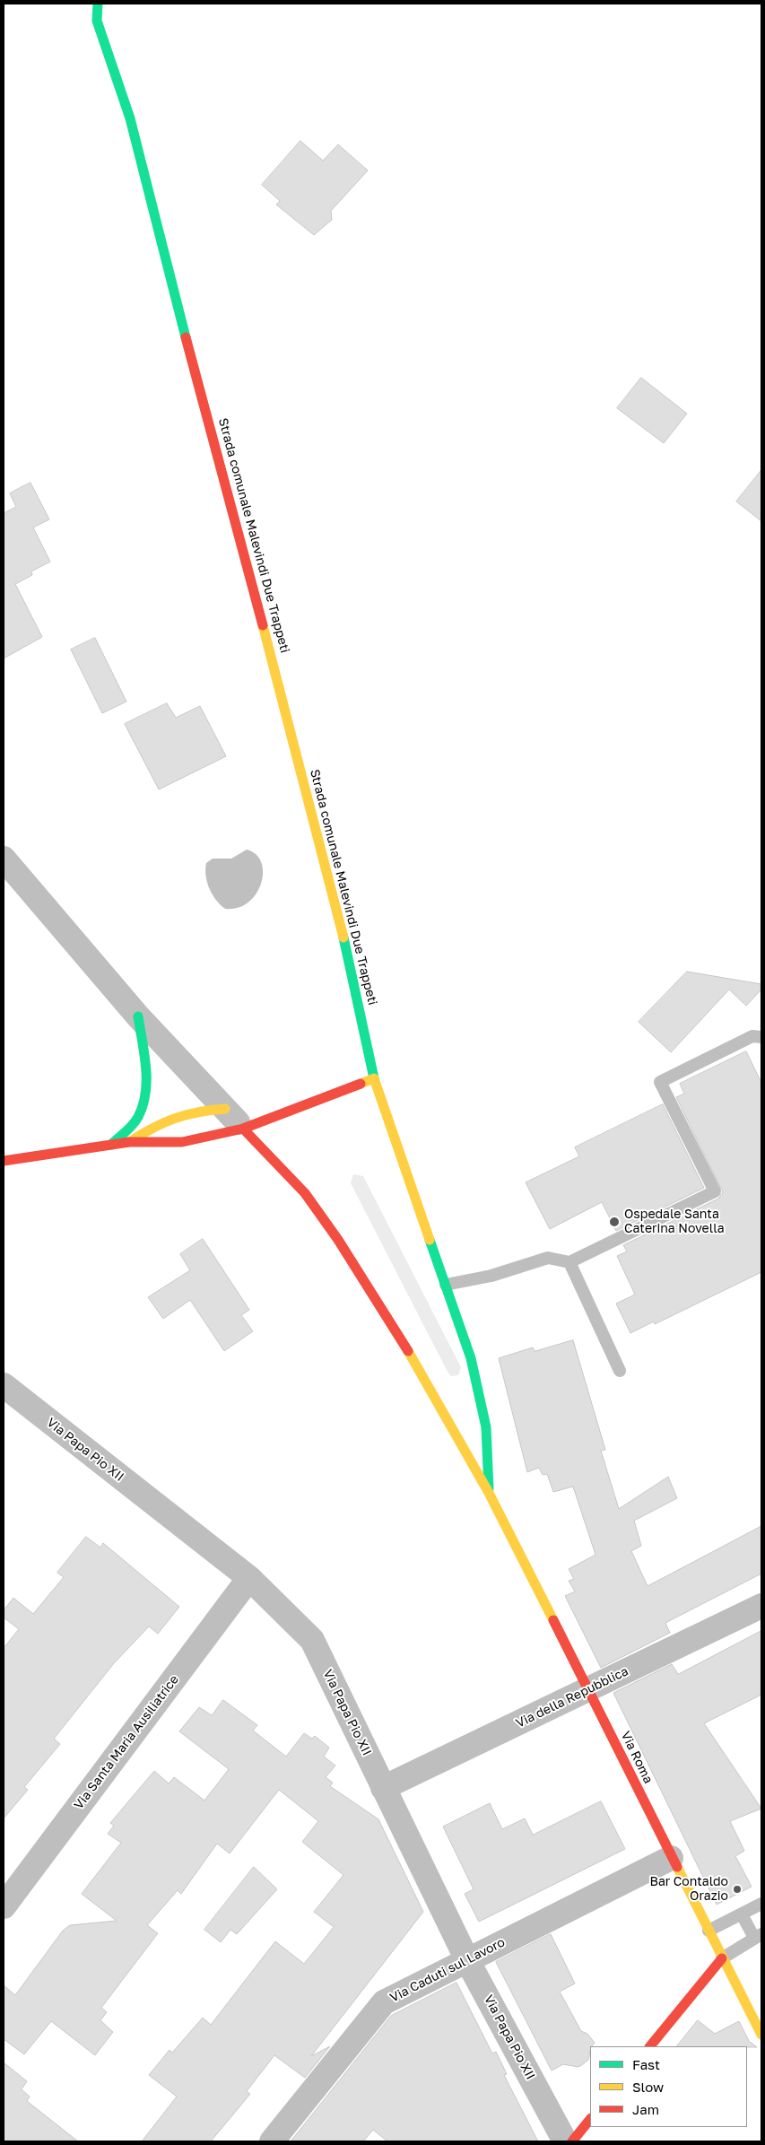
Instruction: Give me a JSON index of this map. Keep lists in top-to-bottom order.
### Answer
{
  "streets": {
    "main road": ["Strada comunale Malevindi Due Trappeti", "Via Roma"],
    "street": [
      "Via Papa Pio XII",
      "Via della Repubblica",
      "Via Santa Maria Ausiliatrice",
      "Via Caduti sul Lavoro"
    ]
  },
  "crossings": [
    ["Strada comunale Malevindi Due Trappeti", "Via Roma"],
    ["Via Papa Pio XII", "Via della Repubblica"],
    ["Via Papa Pio XII", "Via Santa Maria Ausiliatrice"],
    ["Via Papa Pio XII", "Via Caduti sul Lavoro"],
    ["Via della Repubblica", "Via Roma"],
    ["Via Roma", "Via Caduti sul Lavoro"]
  ],
  "places": ["Ospedale Santa Caterina Novella", "Bar Contaldo Orazio"],
  "legend": ["Fast", "Slow", "Jam"]
}
